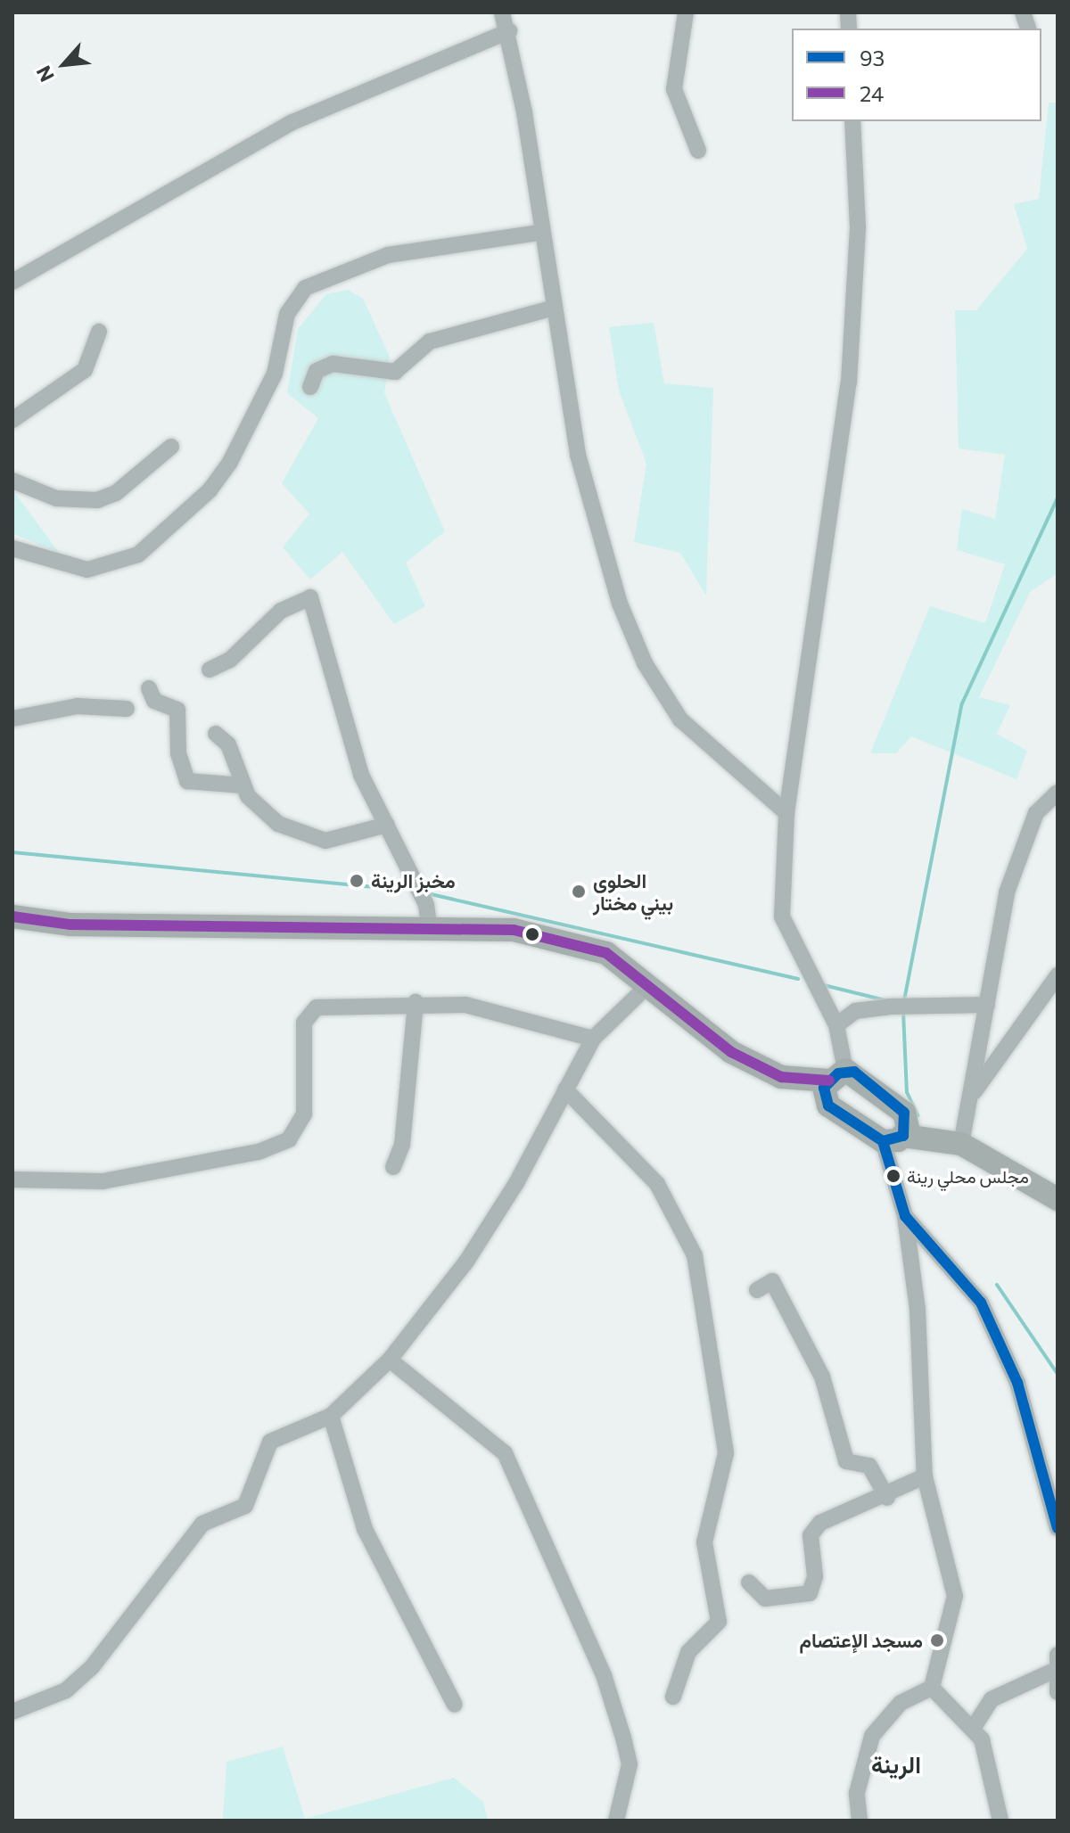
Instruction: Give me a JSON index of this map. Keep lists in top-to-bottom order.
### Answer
{
  "districts": ["الرينة"],
  "places": [
    "مخبز الرينة",
    "الحلوى بيني مختار",
    "مجلس محلي رينة",
    "مسجد الإعتصام"
  ],
  "lines": ["transit line 24", "transit line 93"],
  "legend": ["93", "24"],
  "north": "bottom left"
}
